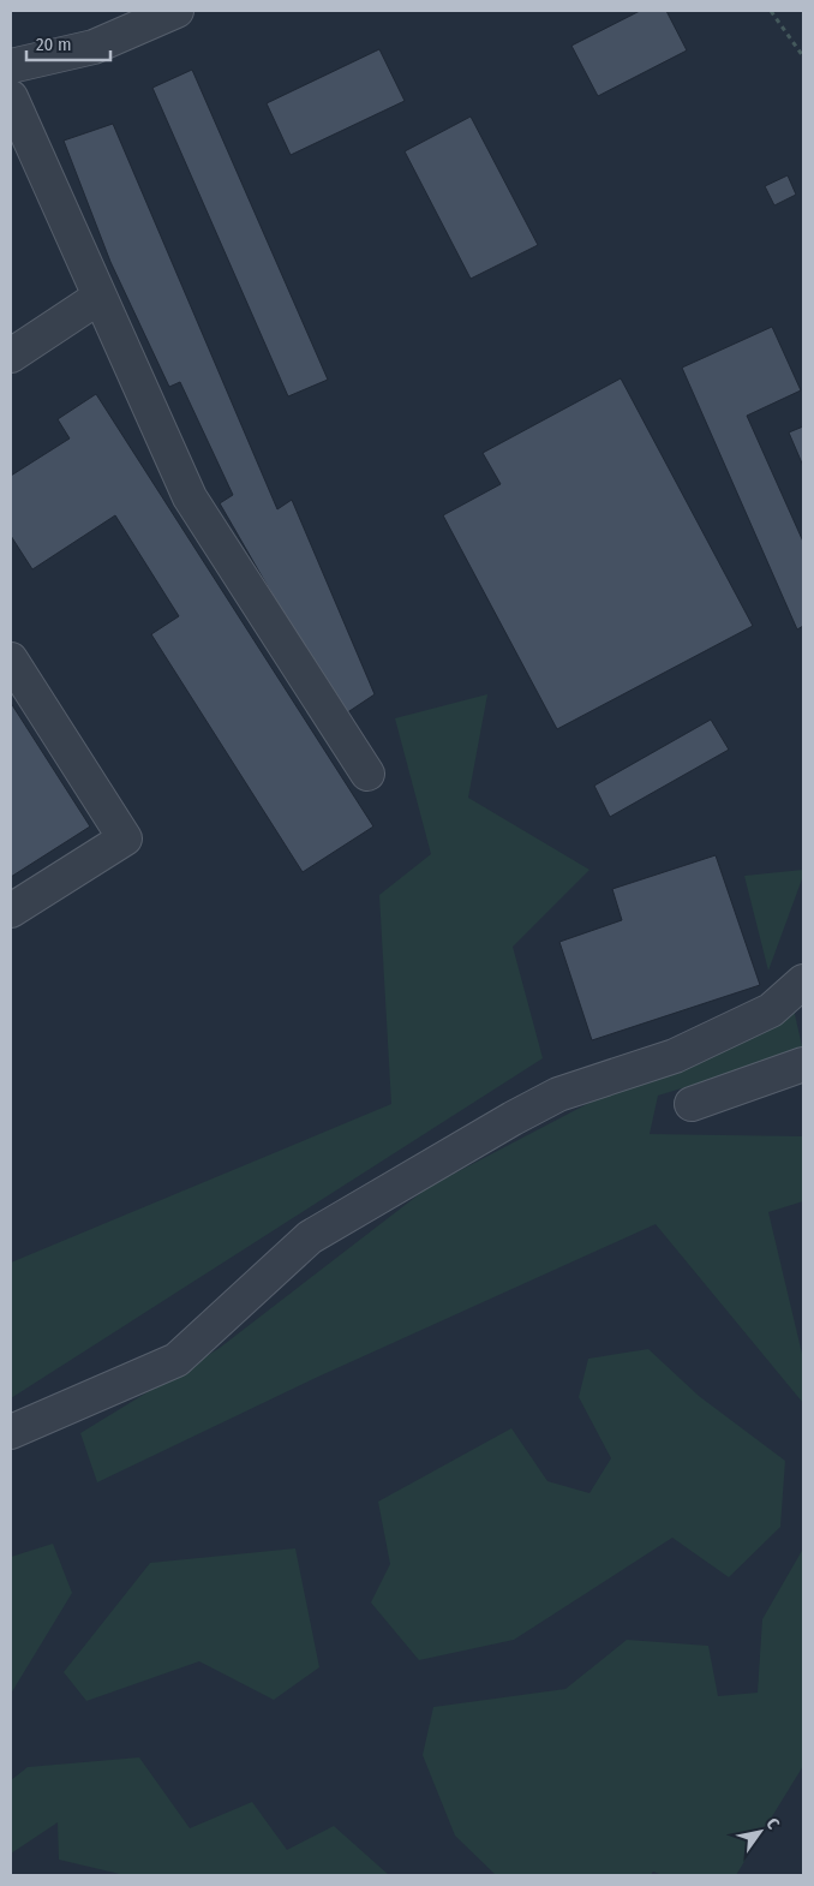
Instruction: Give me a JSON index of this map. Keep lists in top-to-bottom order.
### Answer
{
  "scale_bar": "20 m",
  "north": "top right"
}
